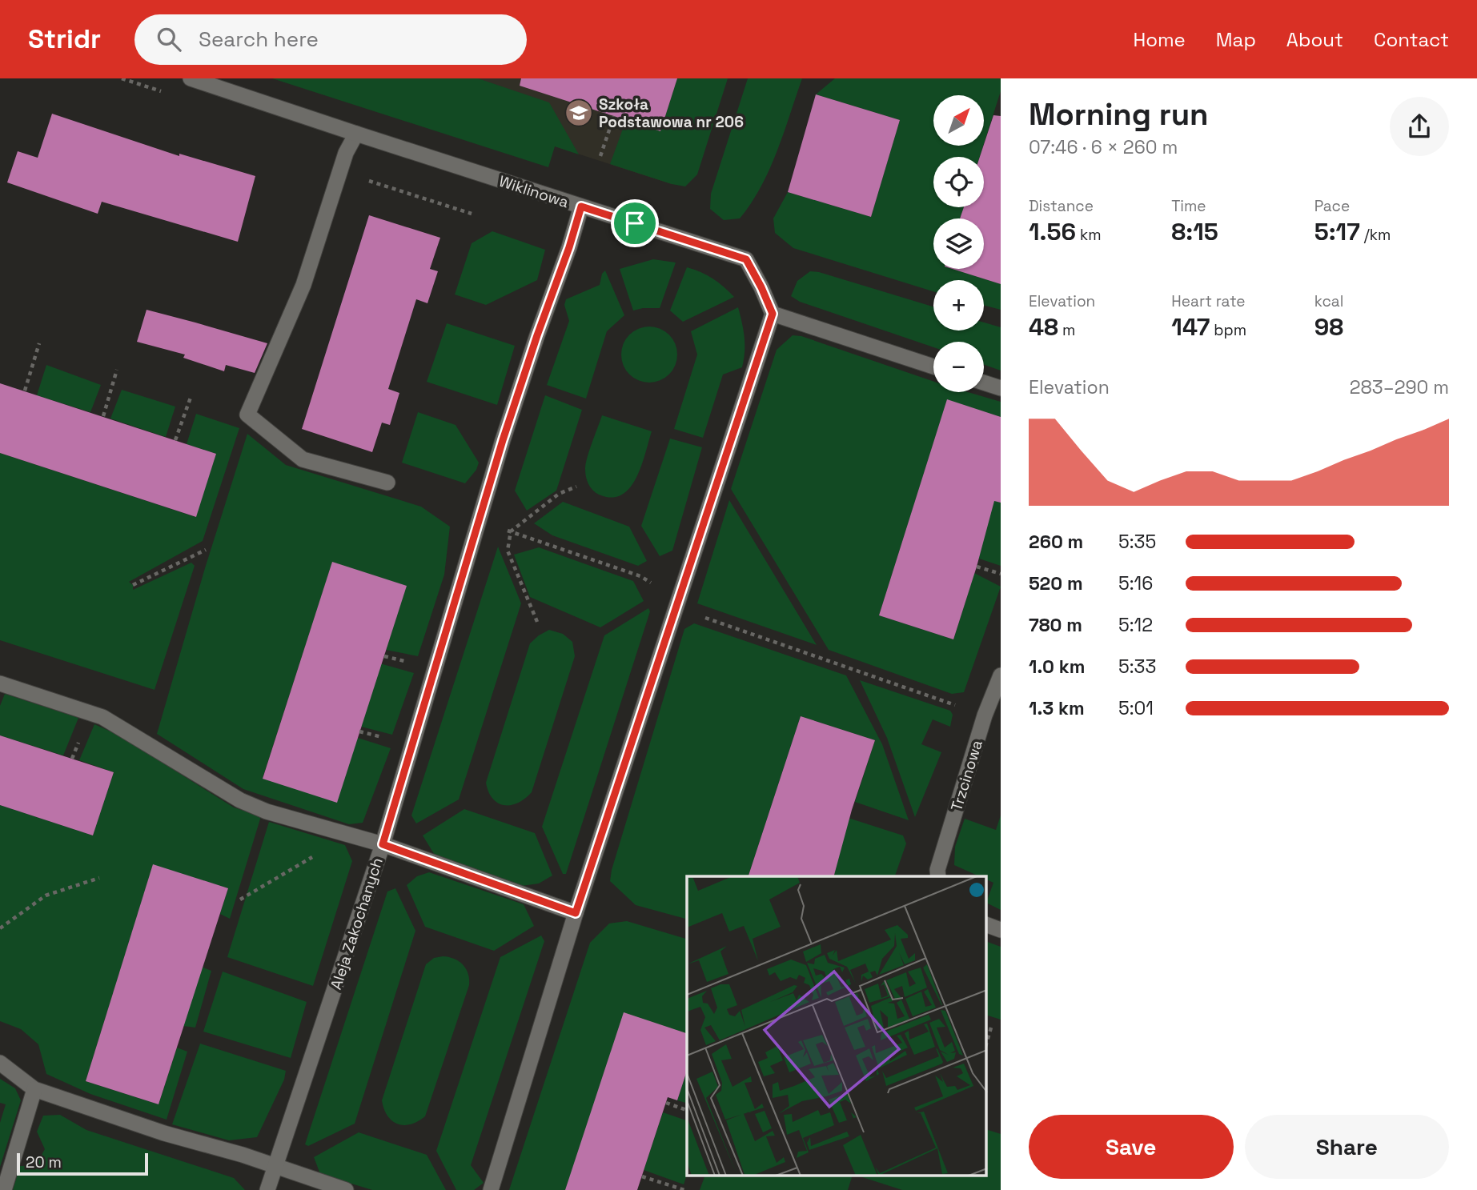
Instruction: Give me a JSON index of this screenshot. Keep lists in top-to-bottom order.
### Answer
{
  "streets": {
    "street": ["Wiklinowa", "Trzcinowa", "Aleja Zakochanych"]
  },
  "crossings": [
    ["Wiklinowa", "Aleja Zakochanych"]
  ],
  "places": {
    "school or university": ["Szkoła Podstawowa nr 206"]
  },
  "scale_bar": "20 m",
  "north": "top right",
  "page": {
    "header": "Stridr",
    "search": "Search here",
    "nav": [
      "Home",
      "Map",
      "About",
      "Contact"
    ],
    "heading": ["Morning run", "07:46 · 6 × 260 m"],
    "map_buttons": ["+", "−"],
    "stats": [
      ["Distance", "1.56 km"],
      ["Time", "8:15"],
      ["Pace", "5:17 /km"],
      ["Elevation", "48 m"],
      ["Heart rate", "147 bpm"],
      ["kcal", "98"]
    ],
    "chart": ["Elevation", "283–290 m"],
    "list": [
      {
        "name": "260 m",
        "note": "5:35"
      },
      {
        "name": "520 m",
        "note": "5:16"
      },
      {
        "name": "780 m",
        "note": "5:12"
      },
      {
        "name": "1.0 km",
        "note": "5:33"
      },
      {
        "name": "1.3 km",
        "note": "5:01"
      }
    ],
    "buttons": ["Save", "Share"],
    "scale": "20 m"
  }
}
